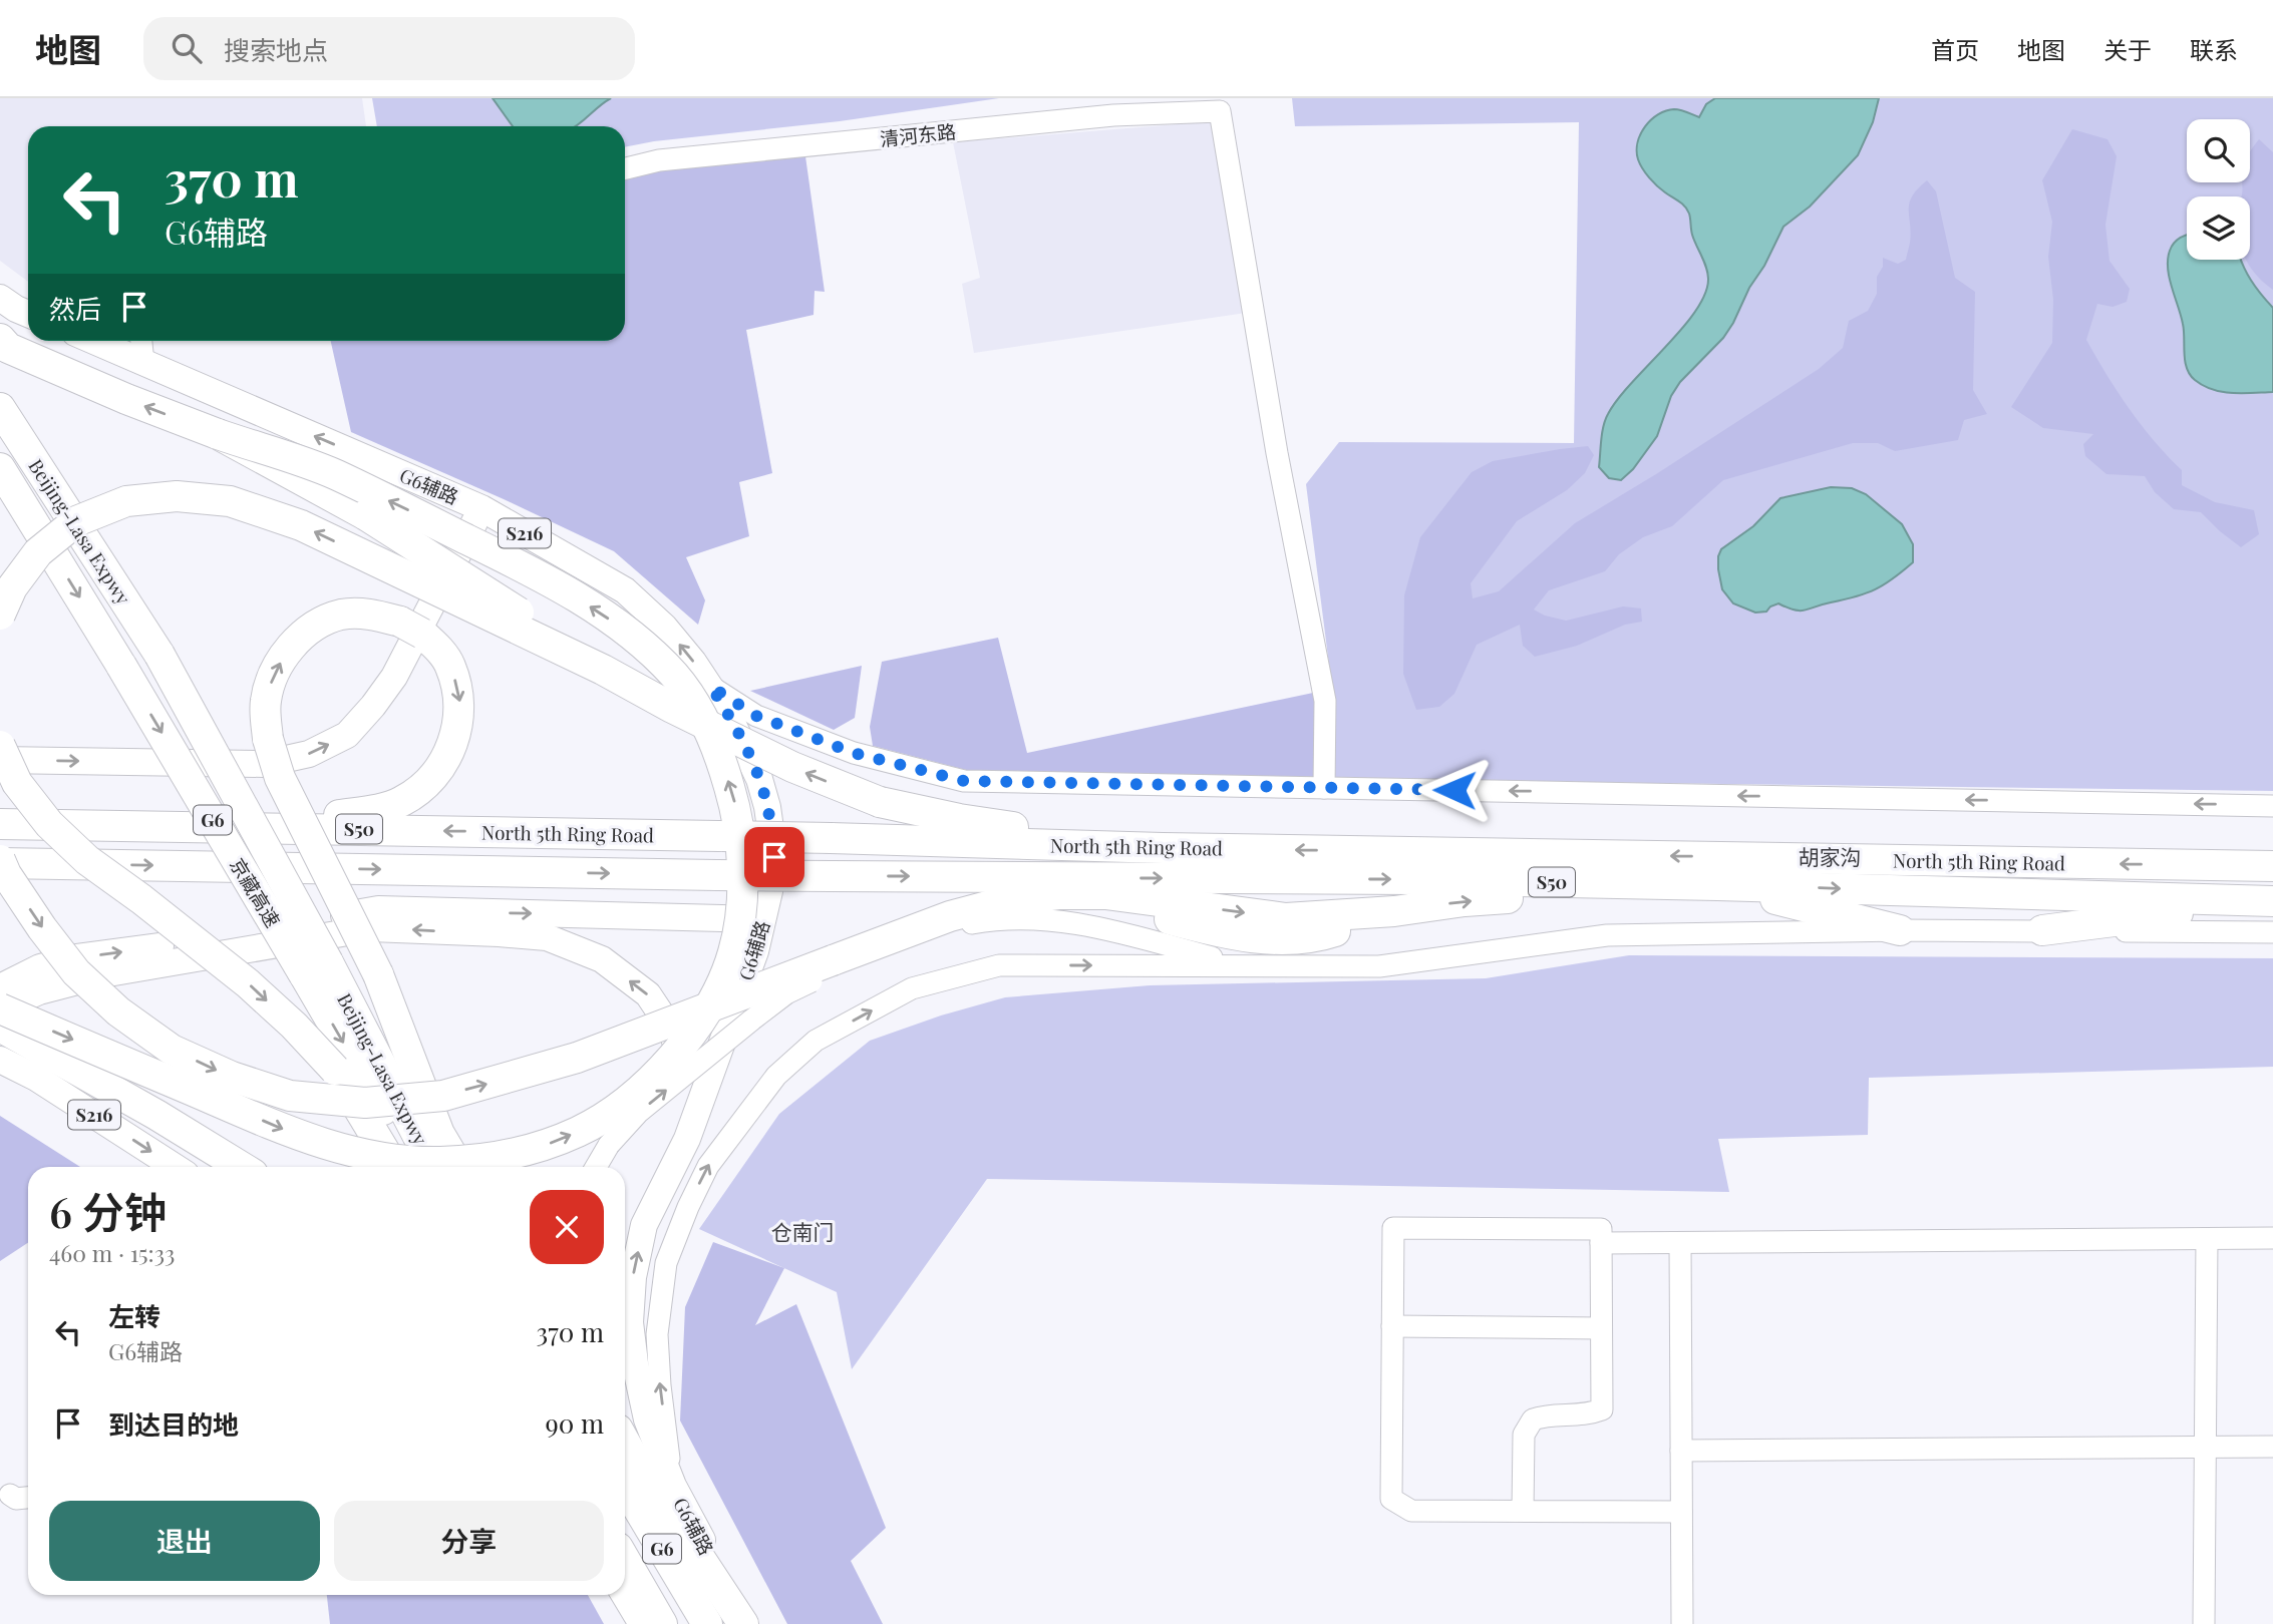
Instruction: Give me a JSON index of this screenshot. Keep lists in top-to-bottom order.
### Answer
{
  "streets": {
    "highway": [
      "Beijing-Lasa Expwy",
      "G6",
      "S50",
      "North 5th Ring Road",
      "京藏高速"
    ],
    "main road": ["G6辅路", "S216"],
    "street": ["清河东路"]
  },
  "crossings": [
    ["Beijing-Lasa Expwy", "京藏高速"]
  ],
  "one_way": ["G6辅路"],
  "districts": ["胡家沟", "仓南门"],
  "page": {
    "header": "地图",
    "search": "搜索地点",
    "nav": [
      "首页",
      "地图",
      "关于",
      "联系"
    ],
    "turn": ["370 m", "G6辅路"],
    "then": "然后",
    "heading": ["6 分钟", "460 m · 15:33"],
    "list": [
      {
        "name": "左转",
        "note": "G6辅路",
        "value": "370 m"
      },
      {
        "name": "到达目的地",
        "value": "90 m"
      }
    ],
    "buttons": ["退出", "分享"]
  }
}
